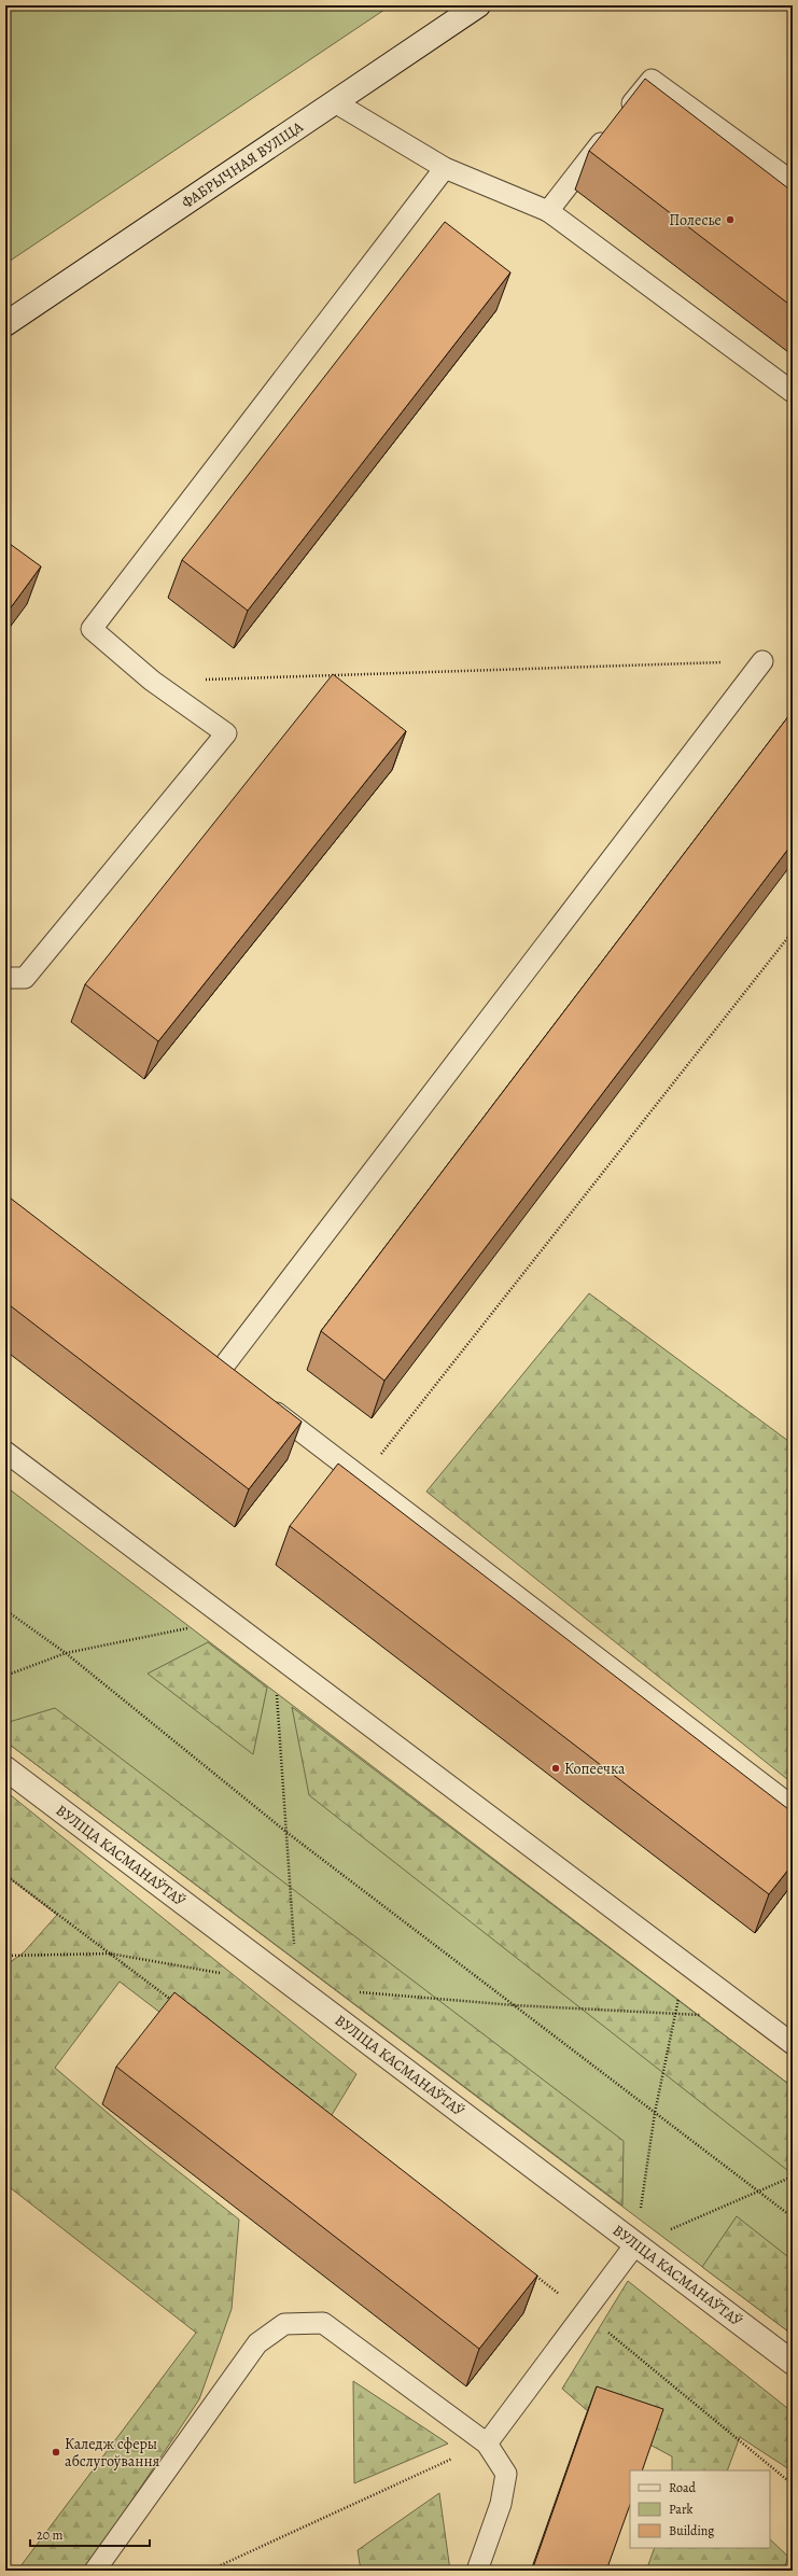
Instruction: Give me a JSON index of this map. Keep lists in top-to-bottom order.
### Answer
{
  "streets": {
    "street": ["ФАБРЫЧНАЯ ВУЛІЦА", "ВУЛІЦА КАСМАНАЎТАЎ"]
  },
  "places": ["Полесье", "Копеечка", "Каледж сферы абслугоўвання"],
  "legend": ["Road", "Park", "Building"],
  "scale_bar": "20 m"
}
